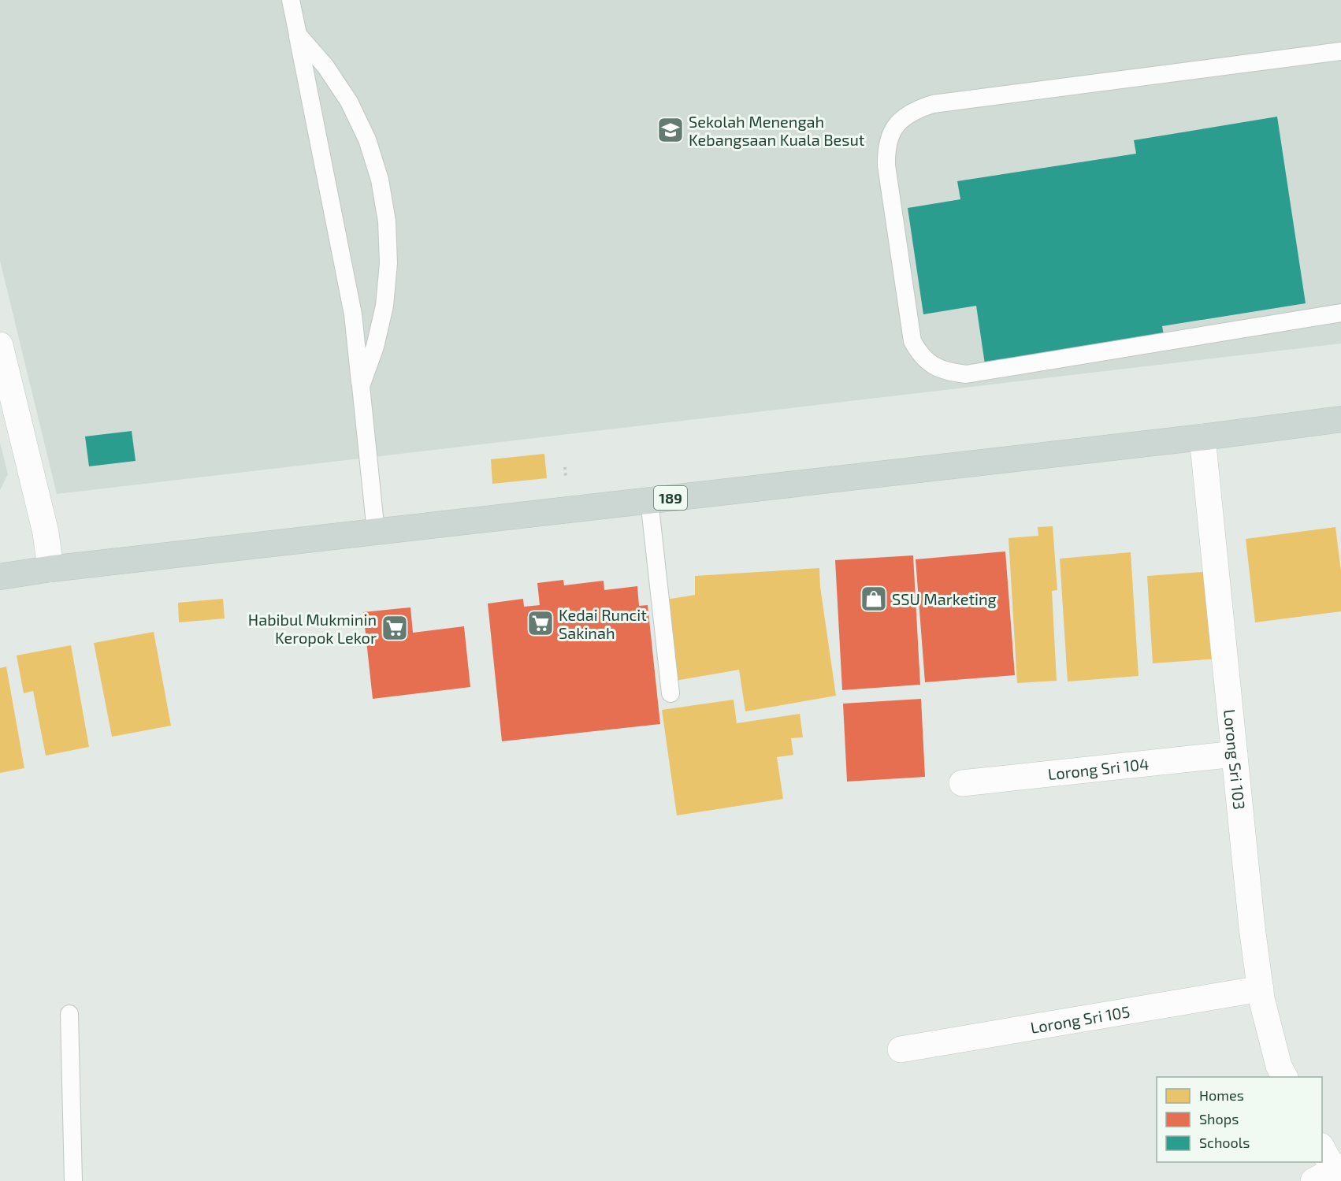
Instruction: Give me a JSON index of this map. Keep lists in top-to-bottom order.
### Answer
{
  "streets": {
    "main road": ["189"],
    "street": ["Lorong Sri 103", "Lorong Sri 104", "Lorong Sri 105"]
  },
  "crossings": [
    ["189", "Lorong Sri 103"],
    ["Lorong Sri 103", "Lorong Sri 104"],
    ["Lorong Sri 103", "Lorong Sri 105"]
  ],
  "places": {
    "school or university": ["Sekolah Menengah Kebangsaan Kuala Besut"],
    "shop": ["SSU Marketing"],
    "supermarket": ["Kedai Runcit Sakinah", "Habibul Mukminin Keropok Lekor"]
  },
  "legend": ["Homes", "Shops", "Schools"]
}
